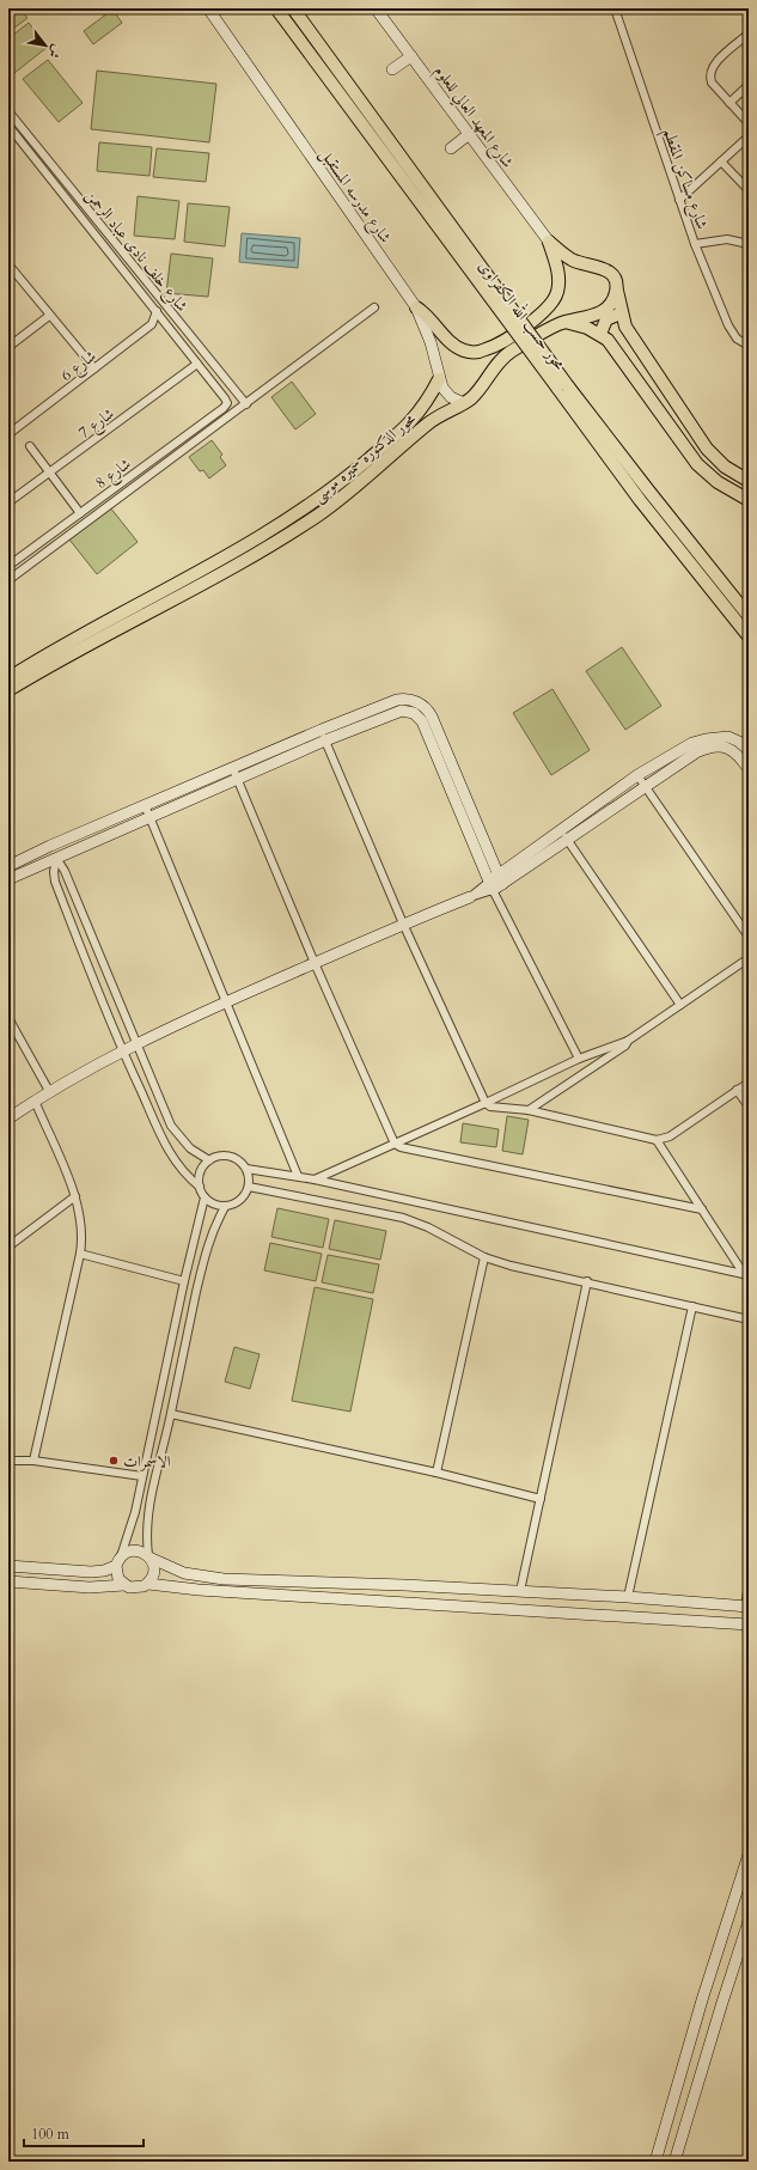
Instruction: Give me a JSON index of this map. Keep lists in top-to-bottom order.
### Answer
{
  "streets": {
    "main road": ["محور حسب الله الكفراوى", "محور الدكتوره سميره موسى"],
    "street": [
      "شارع المعهد العالي للعلوم",
      "شارع مساكن المقطم",
      "شارع مدرسه المستقبل",
      "شارع خلف نادى عباد الرحمن",
      "شارع 6",
      "شارع 7",
      "شارع 8"
    ]
  },
  "crossings": [
    ["شارع مدرسه المستقبل", "محور الدكتوره سميره موسى"],
    ["شارع خلف نادى عباد الرحمن", "شارع 6"],
    ["شارع خلف نادى عباد الرحمن", "شارع 7"],
    ["شارع خلف نادى عباد الرحمن", "شارع 8"]
  ],
  "places": ["الاسمرات"],
  "scale_bar": "100 m",
  "north": "bottom right"
}
